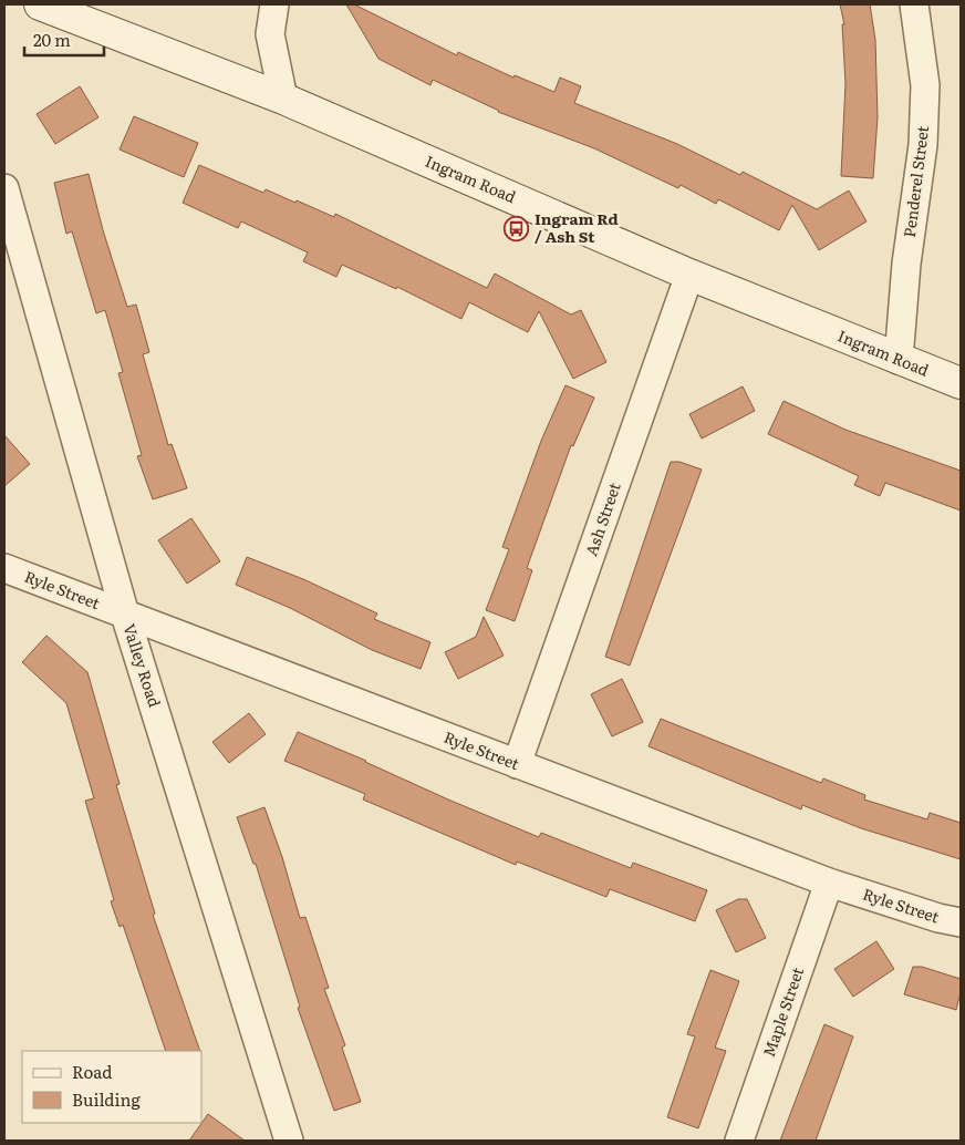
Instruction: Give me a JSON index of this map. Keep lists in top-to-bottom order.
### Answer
{
  "streets": {
    "street": [
      "Ingram Road",
      "Penderel Street",
      "Ash Street",
      "Ryle Street",
      "Valley Road",
      "Maple Street"
    ]
  },
  "crossings": [
    ["Ingram Road", "Penderel Street"],
    ["Ingram Road", "Ash Street"],
    ["Ash Street", "Ryle Street"],
    ["Ryle Street", "Valley Road"],
    ["Ryle Street", "Maple Street"]
  ],
  "places": {
    "bus stop": ["Ingram Rd / Ash St"]
  },
  "legend": ["Road", "Building"],
  "scale_bar": "20 m"
}
